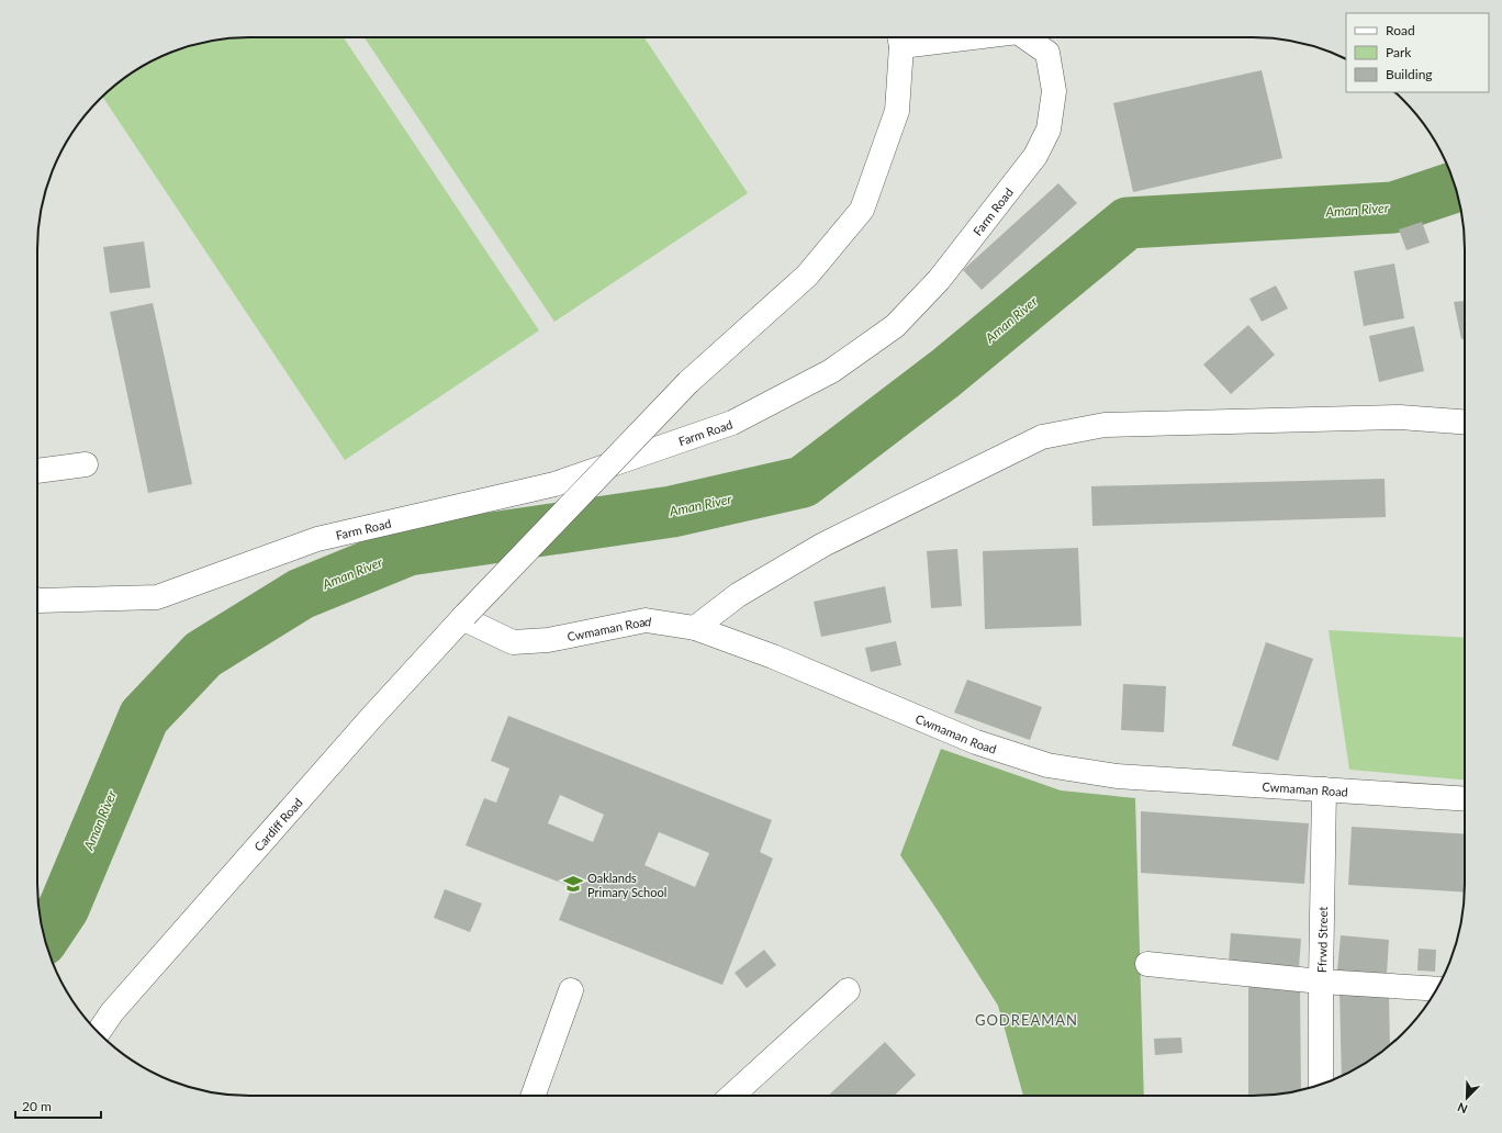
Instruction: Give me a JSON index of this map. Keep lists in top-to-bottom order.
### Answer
{
  "streets": {
    "street": [
      "Farm Road",
      "Cwmaman Road",
      "Cardiff Road",
      "Ffrwd Street"
    ]
  },
  "crossings": [
    ["Cwmaman Road", "Cardiff Road"],
    ["Cwmaman Road", "Ffrwd Street"]
  ],
  "districts": ["GODREAMAN"],
  "water": ["Aman River"],
  "places": {
    "school or university": ["Oaklands Primary School"]
  },
  "legend": ["Road", "Park", "Building"],
  "scale_bar": "20 m",
  "north": "bottom left"
}
